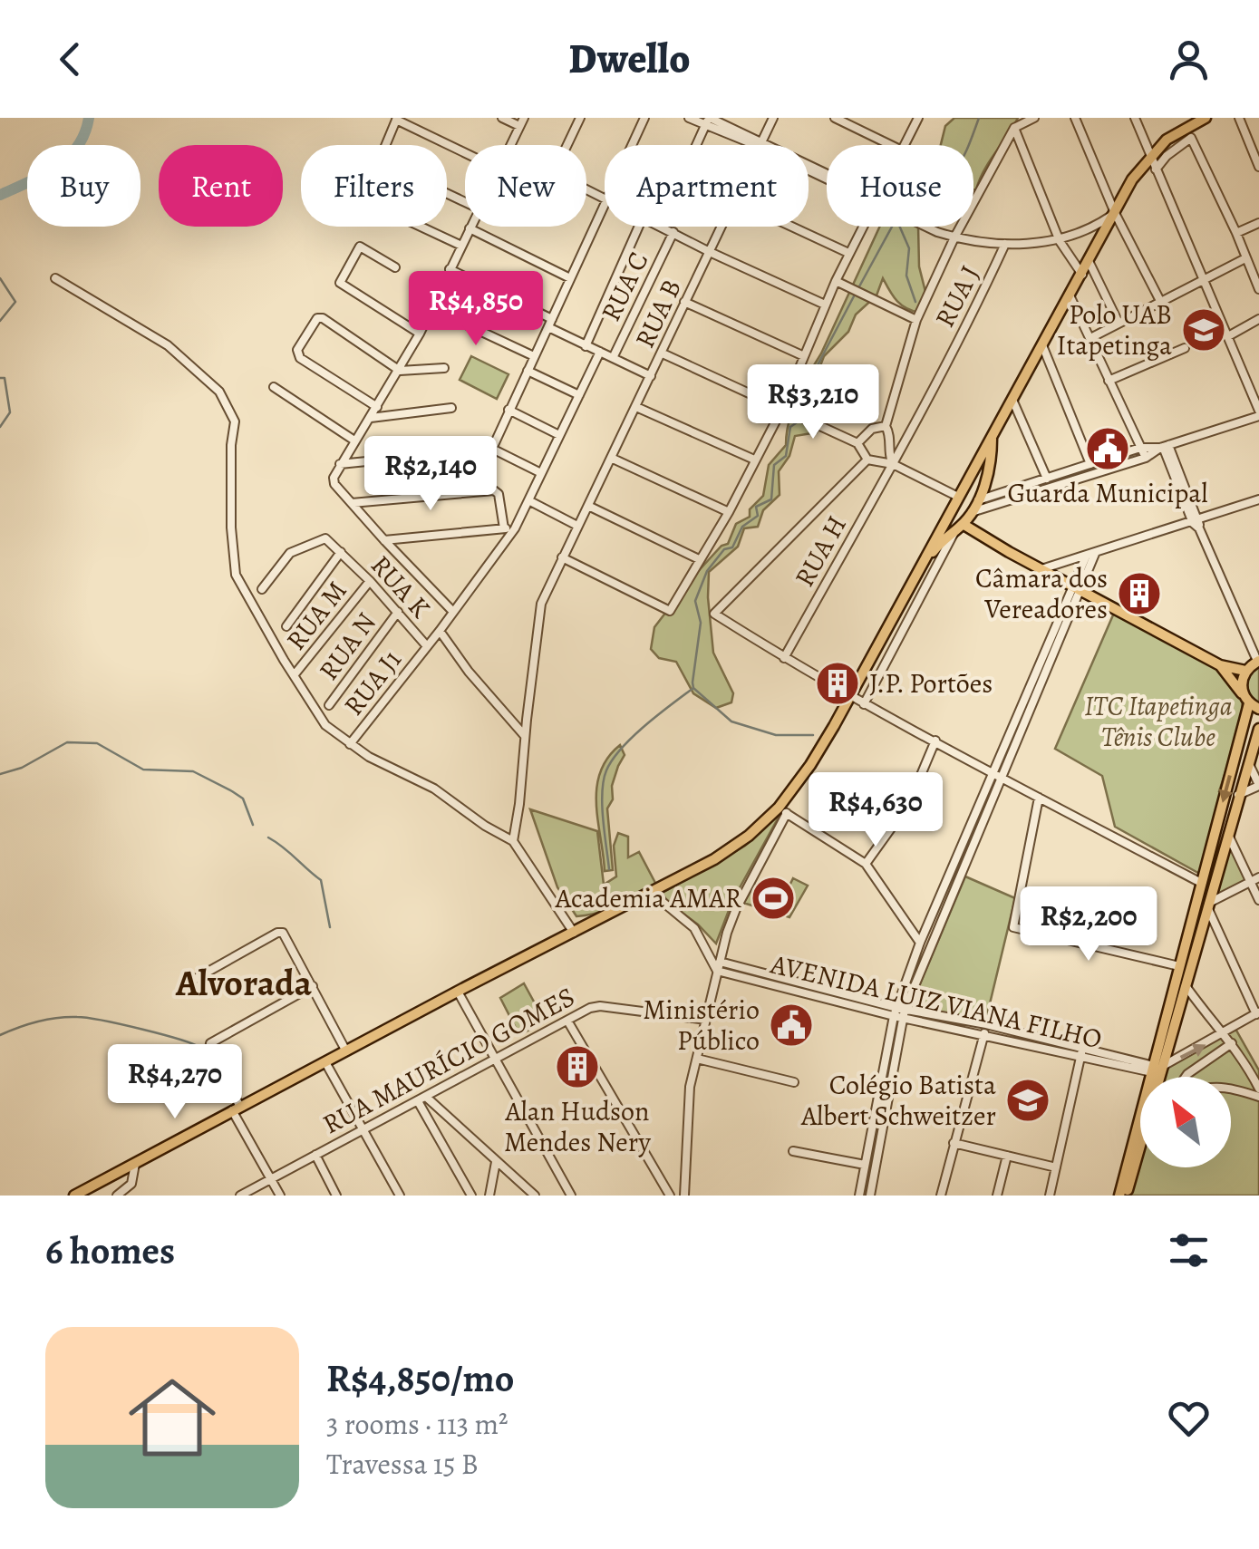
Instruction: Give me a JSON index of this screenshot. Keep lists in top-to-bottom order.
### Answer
{
  "streets": {
    "street": [
      "RUA C",
      "RUA J",
      "RUA B",
      "RUA H",
      "RUA K",
      "RUA M",
      "RUA N",
      "RUA J1",
      "AVENIDA LUIZ VIANA FILHO",
      "RUA MAURÍCIO GOMES"
    ]
  },
  "crossings": [
    ["RUA J", "RUA H"],
    ["RUA K", "RUA M"],
    ["RUA K", "RUA N"],
    ["RUA K", "RUA J1"]
  ],
  "districts": ["Alvorada"],
  "parks": ["ITC Itapetinga Tênis Clube"],
  "places": {
    "school or university": ["Polo UAB Itapetinga", "Colégio Batista Albert Schweitzer"],
    "public building": ["Guarda Municipal", "Ministério Público"],
    "building": ["Câmara dos Vereadores", "J.P. Portões", "Alan Hudson Mendes Nery"],
    "sports": ["Academia AMAR"]
  },
  "north": "top left",
  "page": {
    "header": "Dwello",
    "chip": [
      "Buy",
      "Rent",
      "Filters",
      "New",
      "Apartment",
      "House"
    ],
    "price": [
      "R$4,850",
      "R$3,210",
      "R$2,140",
      "R$4,630",
      "R$2,200",
      "R$4,270"
    ],
    "heading": "6 homes",
    "list": [
      {
        "name": "R$4,850/mo",
        "note": "3 rooms · 113 m² · Travessa 15 B"
      }
    ]
  }
}
